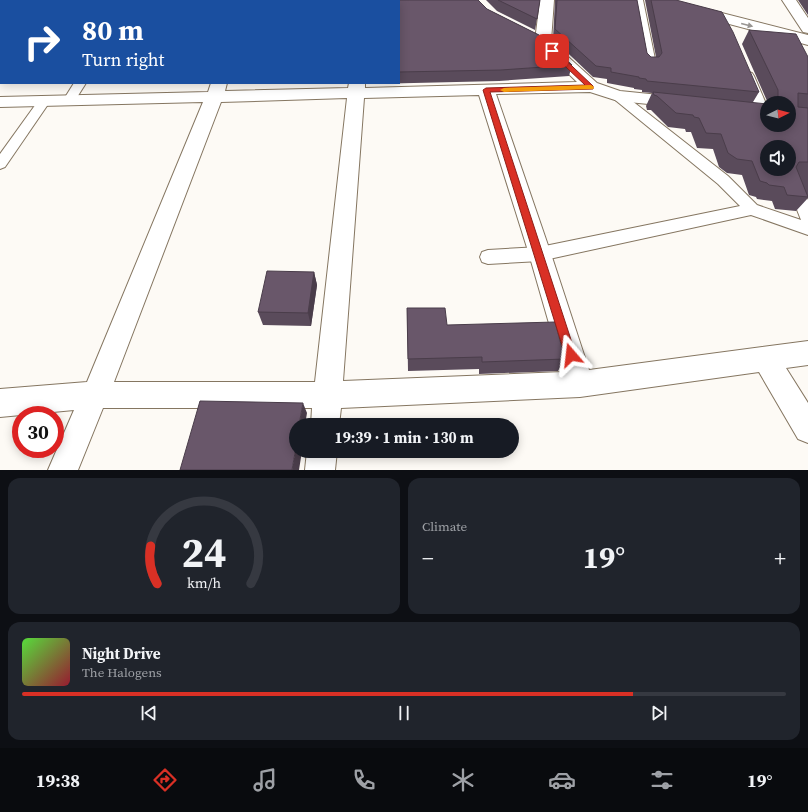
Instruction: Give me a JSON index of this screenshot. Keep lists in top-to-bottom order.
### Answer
{
  "north": "right",
  "page": {
    "turn": ["80 m", "Turn right"],
    "limit": "30",
    "trip": "19:39 · 1 min · 130 m",
    "tile": "Climate",
    "heat": ["−", "19°", "+"],
    "song": ["Night Drive", "The Halogens"],
    "tabs": ["19:38", "19°"],
    "gauge": ["24", "km/h"]
  }
}
